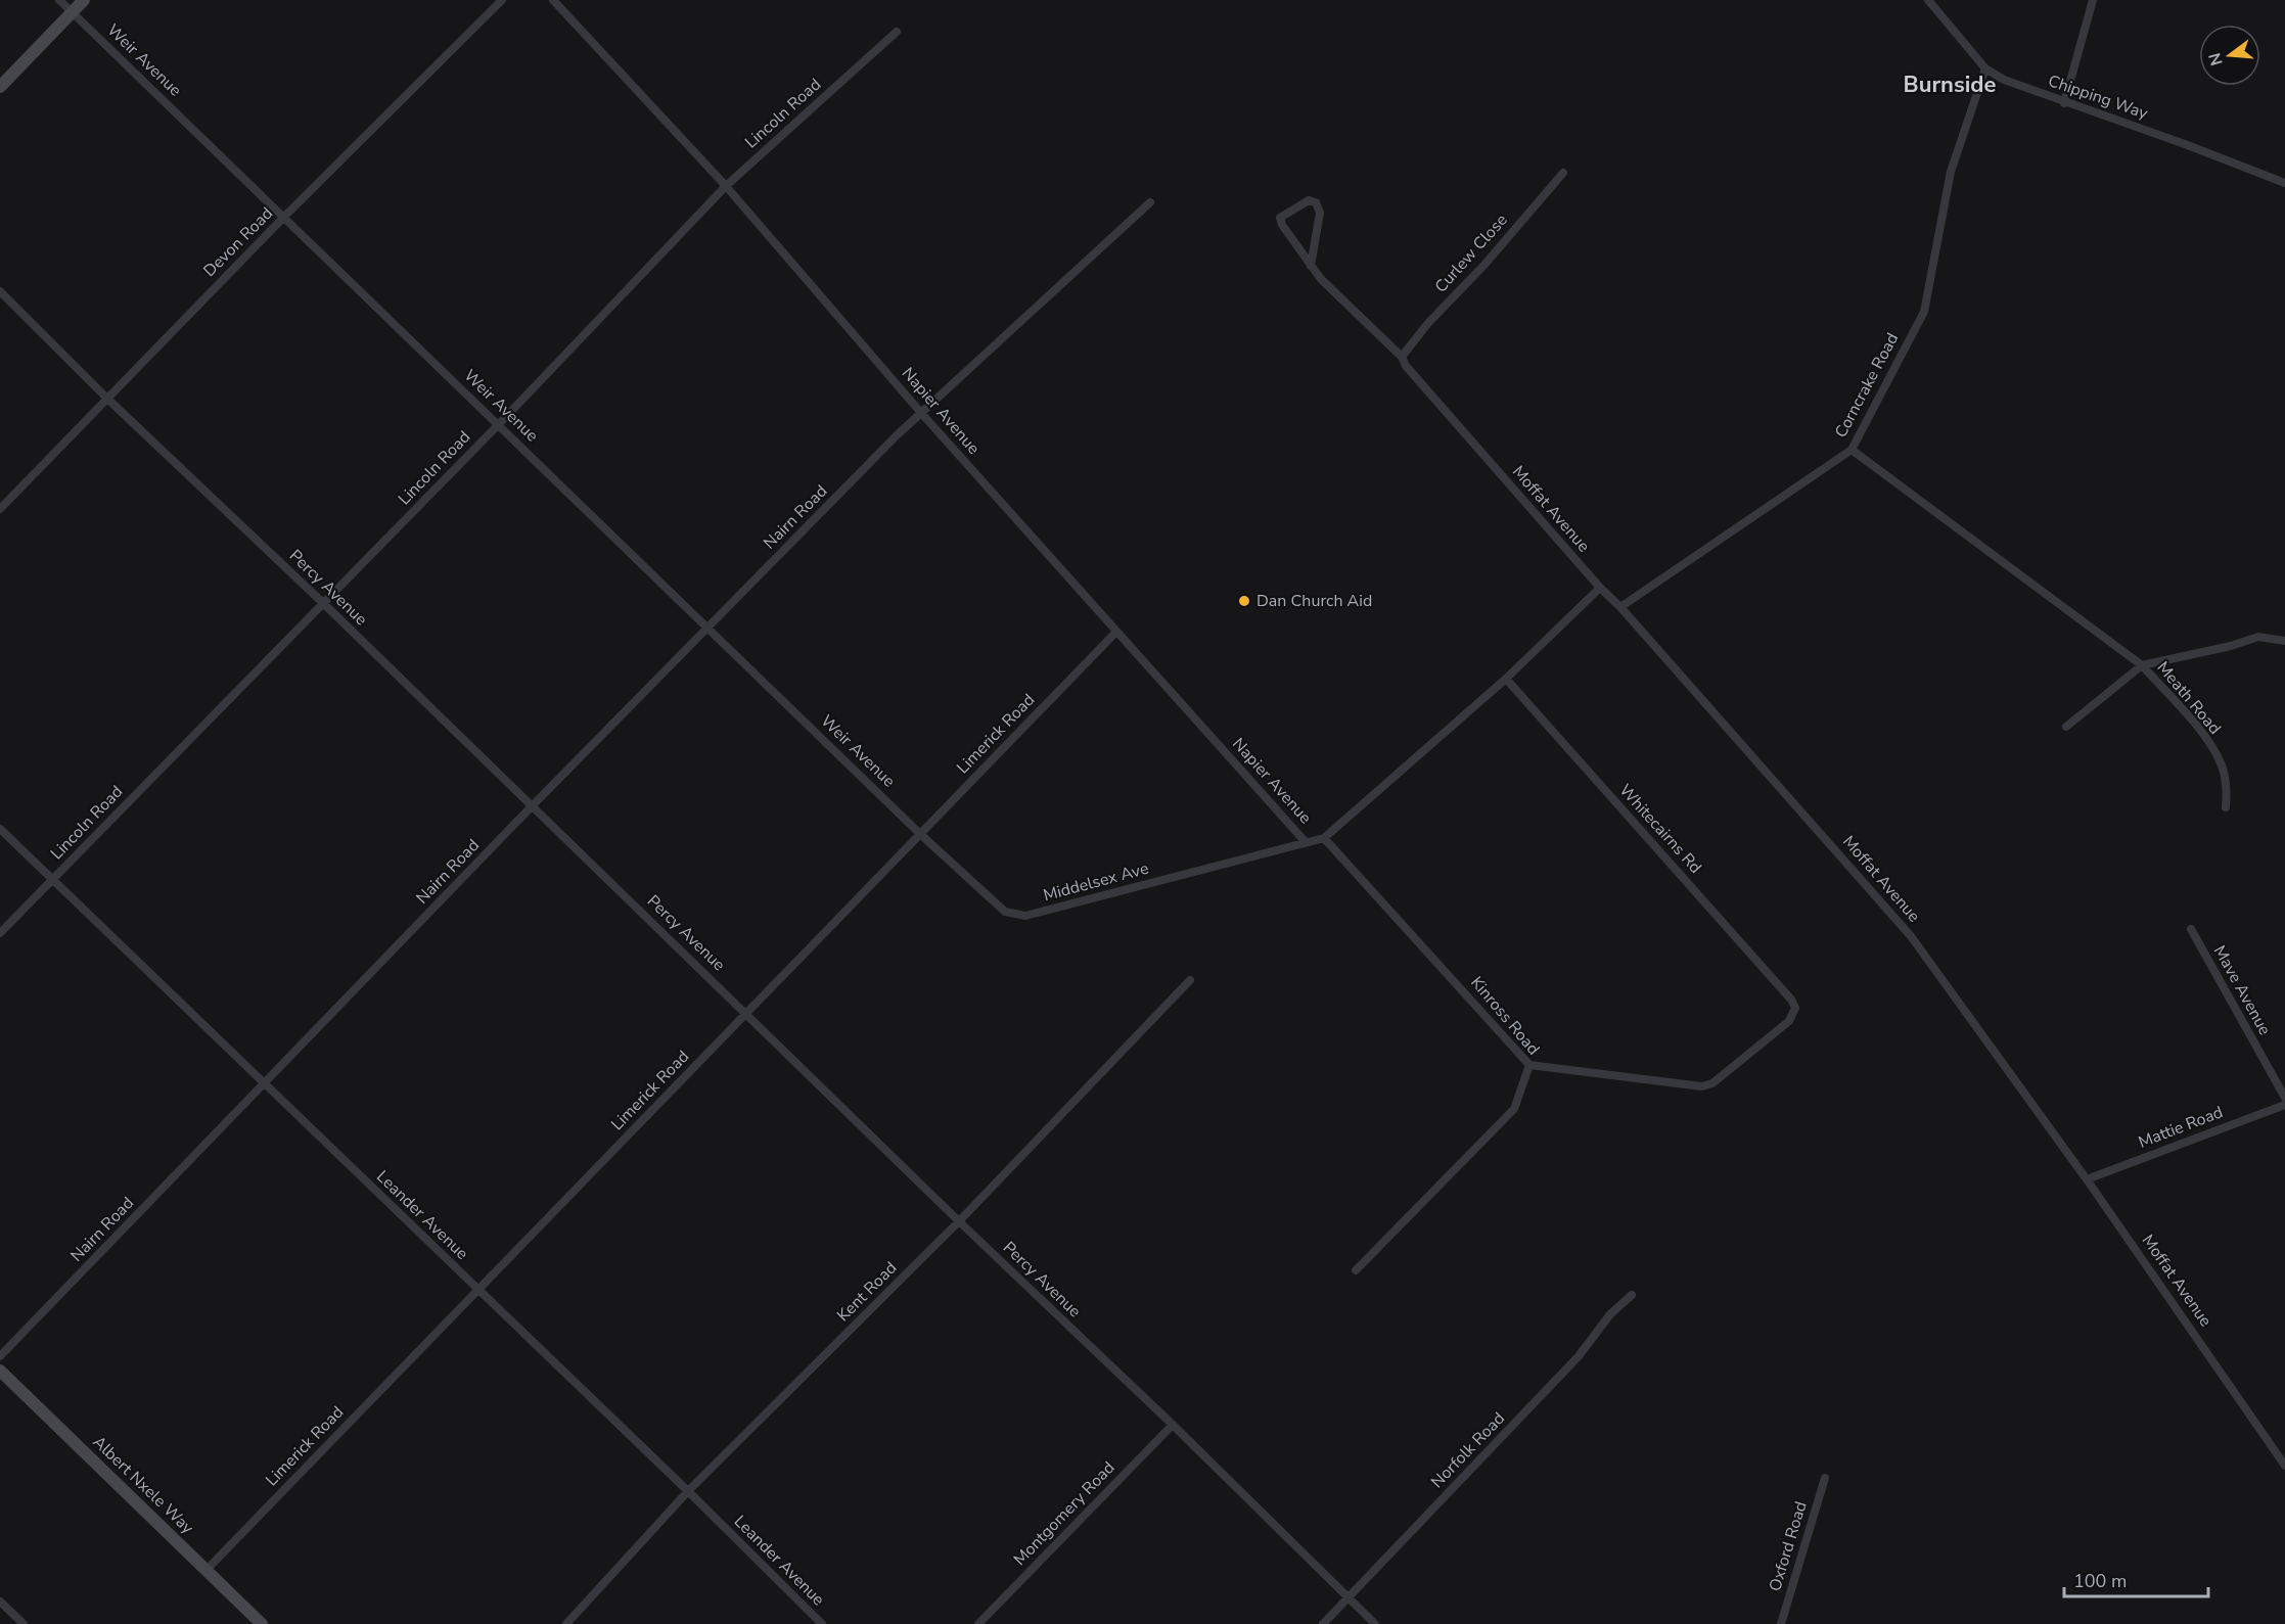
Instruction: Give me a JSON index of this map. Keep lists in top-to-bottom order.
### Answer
{
  "streets": {
    "main road": ["Albert Nxele Way"],
    "street": [
      "Weir Avenue",
      "Chipping Way",
      "Lincoln Road",
      "Devon Road",
      "Curlew Close",
      "Corncrake Road",
      "Napier Avenue",
      "Moffat Avenue",
      "Nairn Road",
      "Percy Avenue",
      "Meath Road",
      "Limerick Road",
      "Whitecairns Rd",
      "Middelsex Ave",
      "Mave Avenue",
      "Kinross Road",
      "Mattie Road",
      "Leander Avenue",
      "Kent Road",
      "Norfolk Road",
      "Montgomery Road",
      "Oxford Road"
    ]
  },
  "crossings": [
    ["Weir Avenue", "Lincoln Road"],
    ["Weir Avenue", "Devon Road"],
    ["Weir Avenue", "Nairn Road"],
    ["Weir Avenue", "Limerick Road"],
    ["Weir Avenue", "Middelsex Ave"],
    ["Chipping Way", "Corncrake Road"],
    ["Lincoln Road", "Napier Avenue"],
    ["Lincoln Road", "Percy Avenue"],
    ["Lincoln Road", "Leander Avenue"],
    ["Devon Road", "Percy Avenue"],
    ["Curlew Close", "Moffat Avenue"],
    ["Corncrake Road", "Moffat Avenue"],
    ["Napier Avenue", "Nairn Road"],
    ["Napier Avenue", "Limerick Road"],
    ["Napier Avenue", "Middelsex Ave"],
    ["Moffat Avenue", "Mattie Road"],
    ["Nairn Road", "Percy Avenue"],
    ["Nairn Road", "Leander Avenue"],
    ["Percy Avenue", "Limerick Road"],
    ["Percy Avenue", "Kent Road"],
    ["Percy Avenue", "Norfolk Road"],
    ["Percy Avenue", "Montgomery Road"],
    ["Limerick Road", "Middelsex Ave"],
    ["Limerick Road", "Leander Avenue"],
    ["Limerick Road", "Albert Nxele Way"],
    ["Whitecairns Rd", "Kinross Road"],
    ["Middelsex Ave", "Kinross Road"],
    ["Leander Avenue", "Kent Road"]
  ],
  "districts": ["Burnside"],
  "places": ["Dan Church Aid"],
  "scale_bar": "100 m",
  "north": "left"
}
